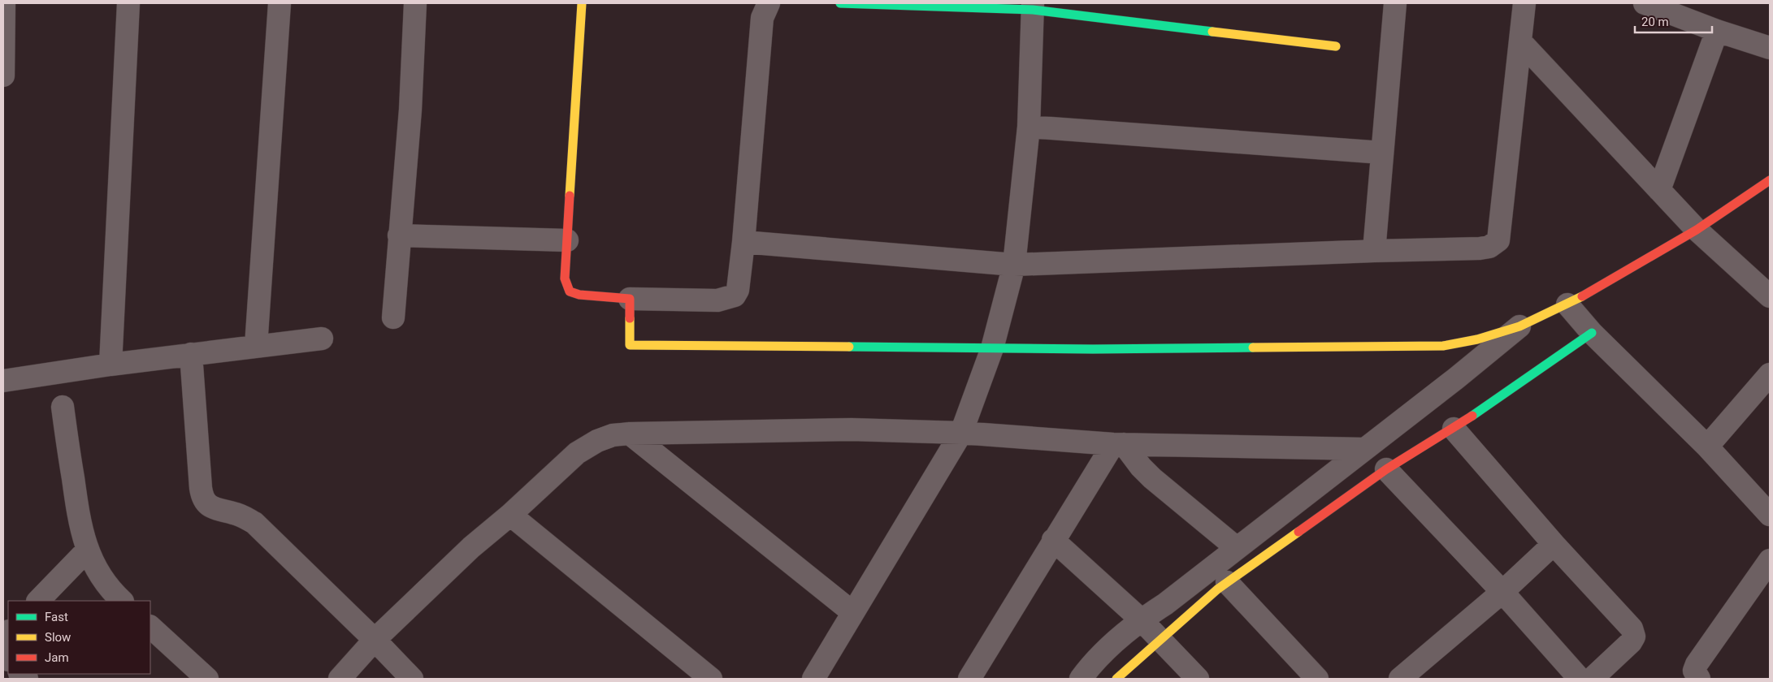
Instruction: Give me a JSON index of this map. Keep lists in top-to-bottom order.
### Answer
{
  "legend": ["Fast", "Slow", "Jam"],
  "scale_bar": "20 m"
}
